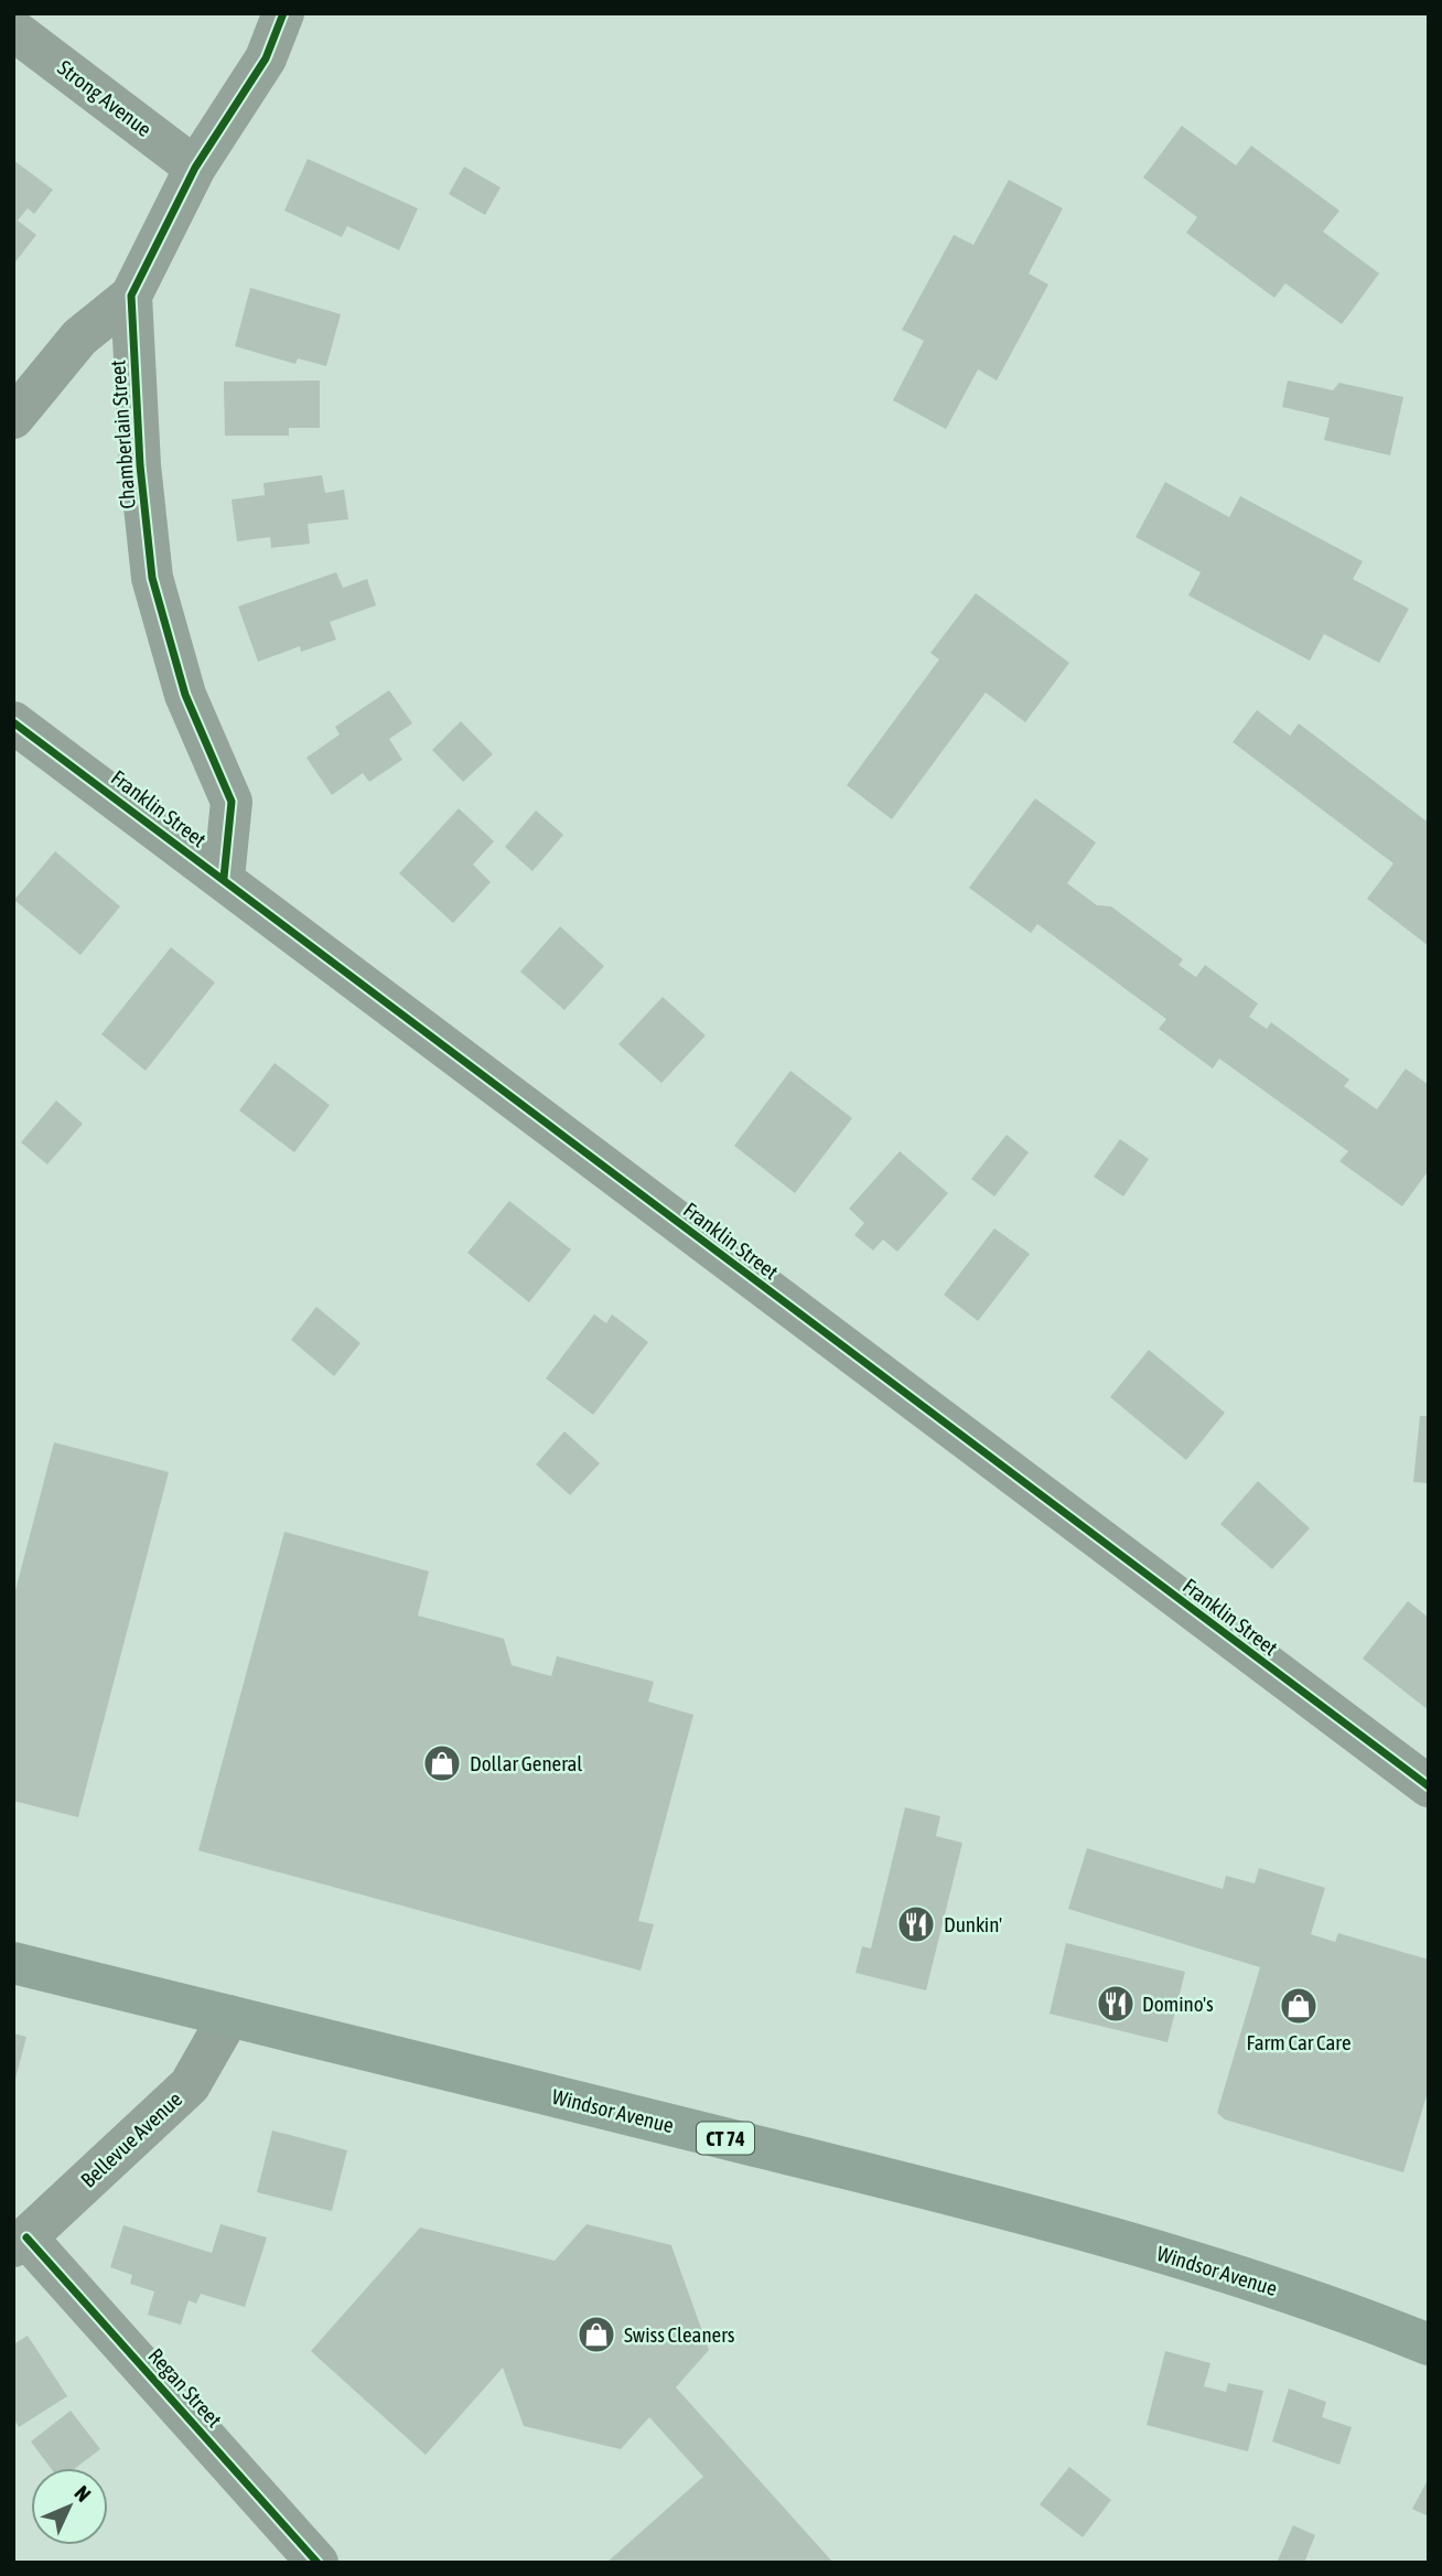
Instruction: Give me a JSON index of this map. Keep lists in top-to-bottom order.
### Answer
{
  "streets": {
    "main road": ["Windsor Avenue", "CT 74"],
    "street": [
      "Strong Avenue",
      "Chamberlain Street",
      "Franklin Street",
      "Bellevue Avenue",
      "Regan Street"
    ]
  },
  "crossings": [
    ["Strong Avenue", "Chamberlain Street"],
    ["Chamberlain Street", "Franklin Street"],
    ["Windsor Avenue", "Bellevue Avenue"],
    ["Bellevue Avenue", "Regan Street"]
  ],
  "places": {
    "shop": ["Dollar General", "Farm Car Care", "Swiss Cleaners"],
    "restaurant": ["Dunkin'", "Domino's"]
  },
  "north": "top right"
}
